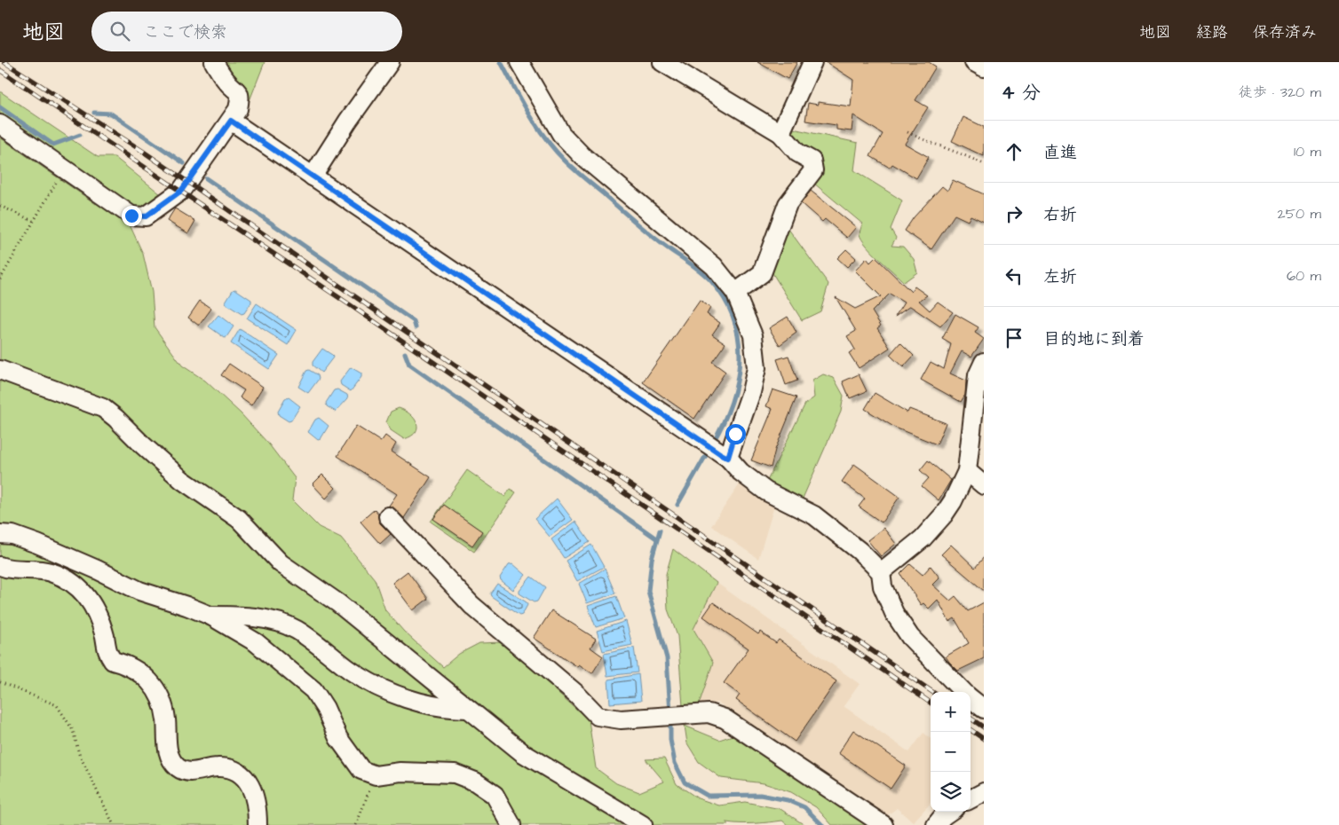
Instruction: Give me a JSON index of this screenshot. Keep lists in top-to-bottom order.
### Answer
{
  "page": {
    "header": "地図",
    "search": "ここで検索",
    "nav": ["地図", "経路", "保存済み"],
    "heading": ["4 分", "徒歩 · 320 m"],
    "list": [
      ["直進", "10 m"],
      ["右折", "250 m"],
      ["左折", "60 m"],
      "目的地に到着"
    ],
    "map_buttons": ["+", "−"]
  }
}
